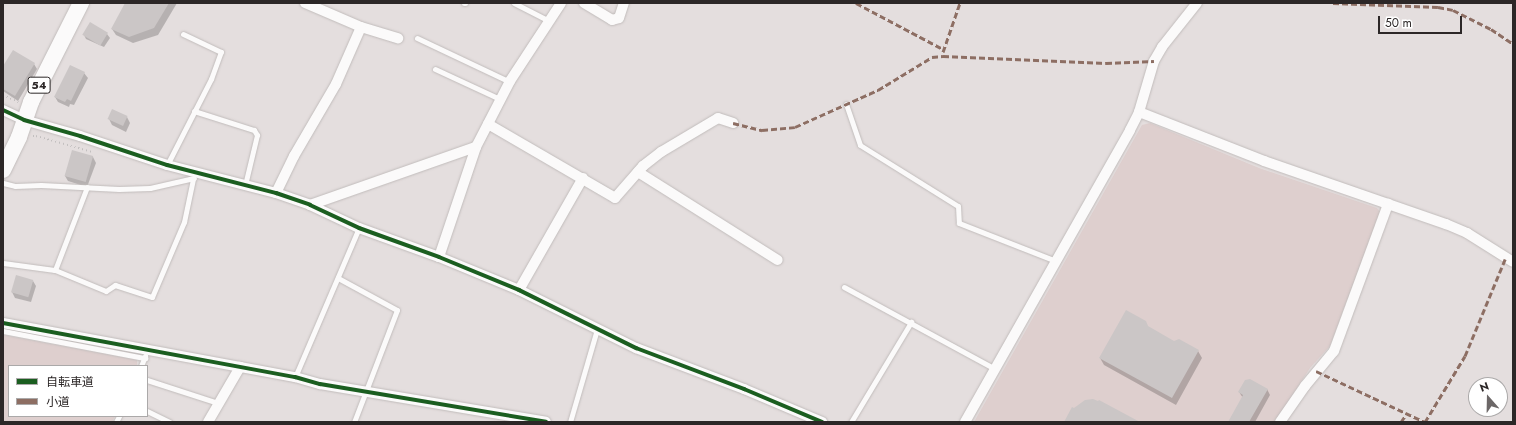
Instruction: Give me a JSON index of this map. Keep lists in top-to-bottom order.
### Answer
{
  "streets": {
    "main road": ["54"]
  },
  "legend": ["自転車道", "小道"],
  "scale_bar": "50 m",
  "north": "top"
}
